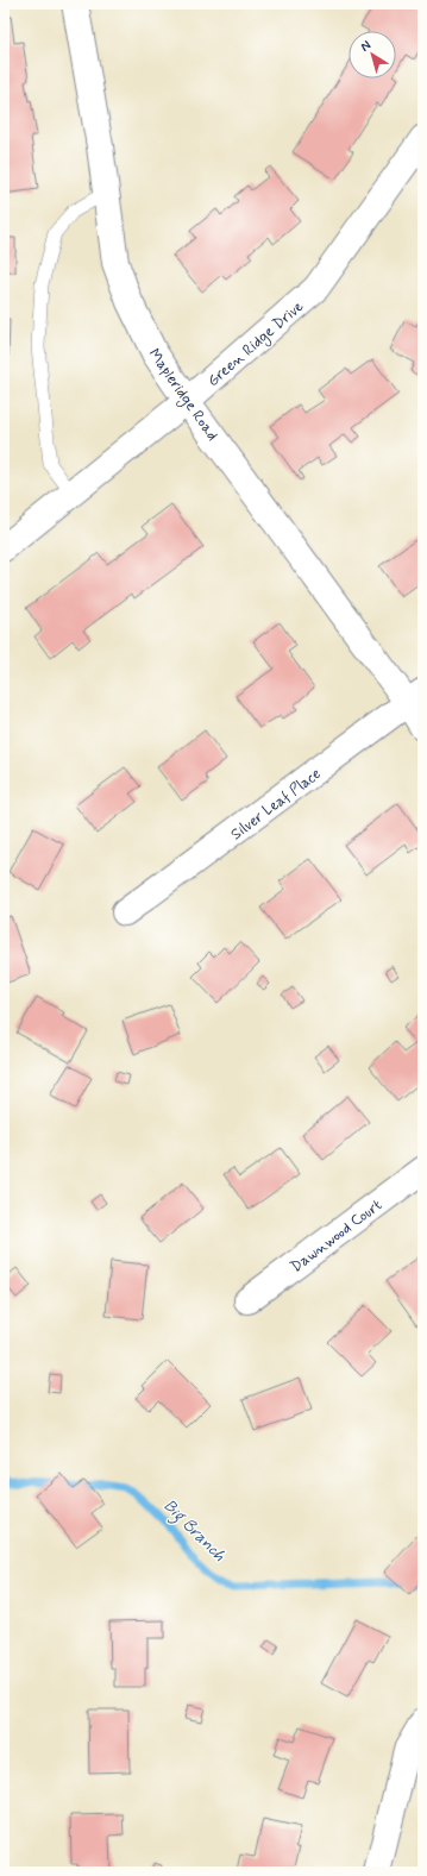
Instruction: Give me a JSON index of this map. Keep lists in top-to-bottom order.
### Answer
{
  "streets": {
    "street": [
      "Green Ridge Drive",
      "Mapleridge Road",
      "Silver Leaf Place",
      "Dawnwood Court"
    ]
  },
  "crossings": [
    ["Green Ridge Drive", "Mapleridge Road"],
    ["Mapleridge Road", "Silver Leaf Place"]
  ],
  "water": ["Big Branch"],
  "north": "top left"
}
